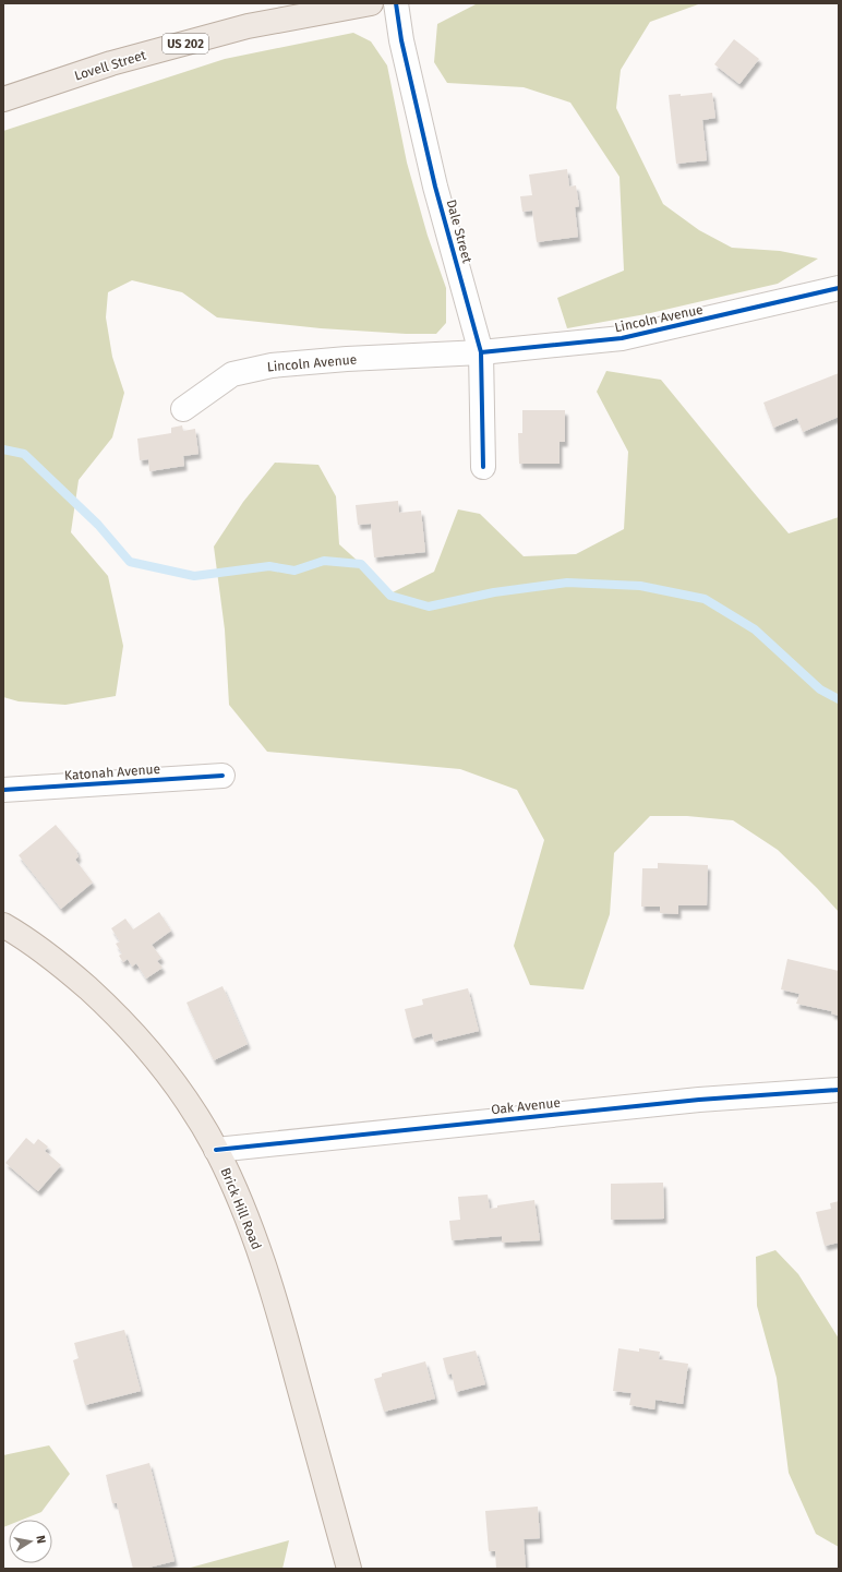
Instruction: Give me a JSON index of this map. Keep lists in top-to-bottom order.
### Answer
{
  "streets": {
    "main road": ["US 202", "Lovell Street", "Brick Hill Road"],
    "street": [
      "Dale Street",
      "Lincoln Avenue",
      "Katonah Avenue",
      "Oak Avenue"
    ]
  },
  "crossings": [
    ["Dale Street", "Lincoln Avenue"],
    ["Oak Avenue", "Brick Hill Road"]
  ],
  "north": "right"
}
